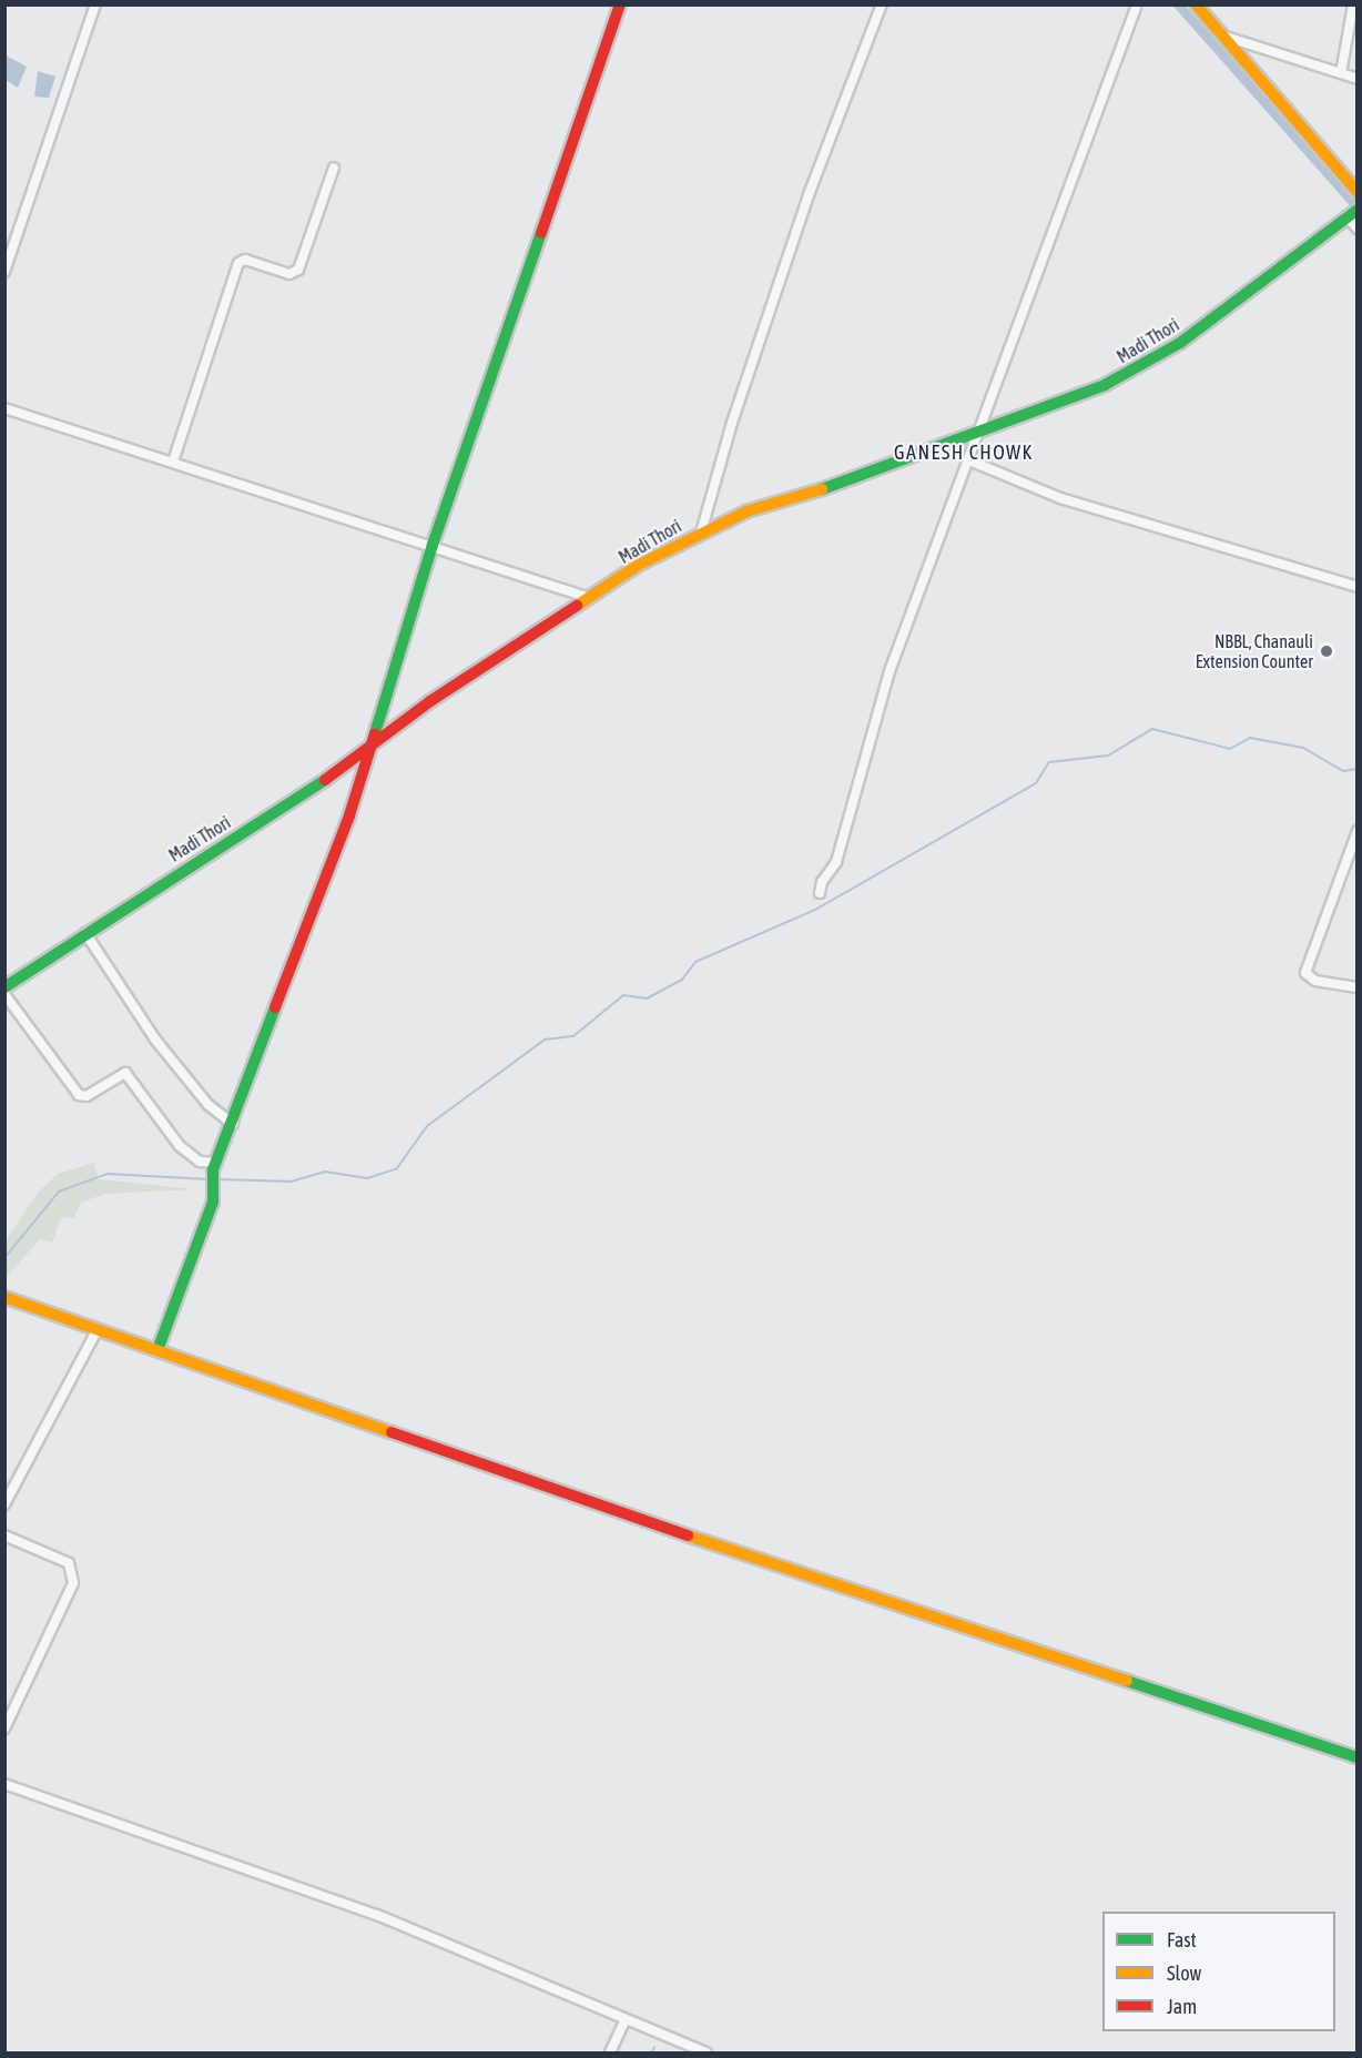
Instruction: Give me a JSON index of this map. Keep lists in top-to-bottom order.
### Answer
{
  "streets": {
    "street": ["Madi Thori"]
  },
  "districts": ["GANESH CHOWK"],
  "places": ["NBBL, Chanauli Extension Counter"],
  "legend": ["Fast", "Slow", "Jam"]
}
